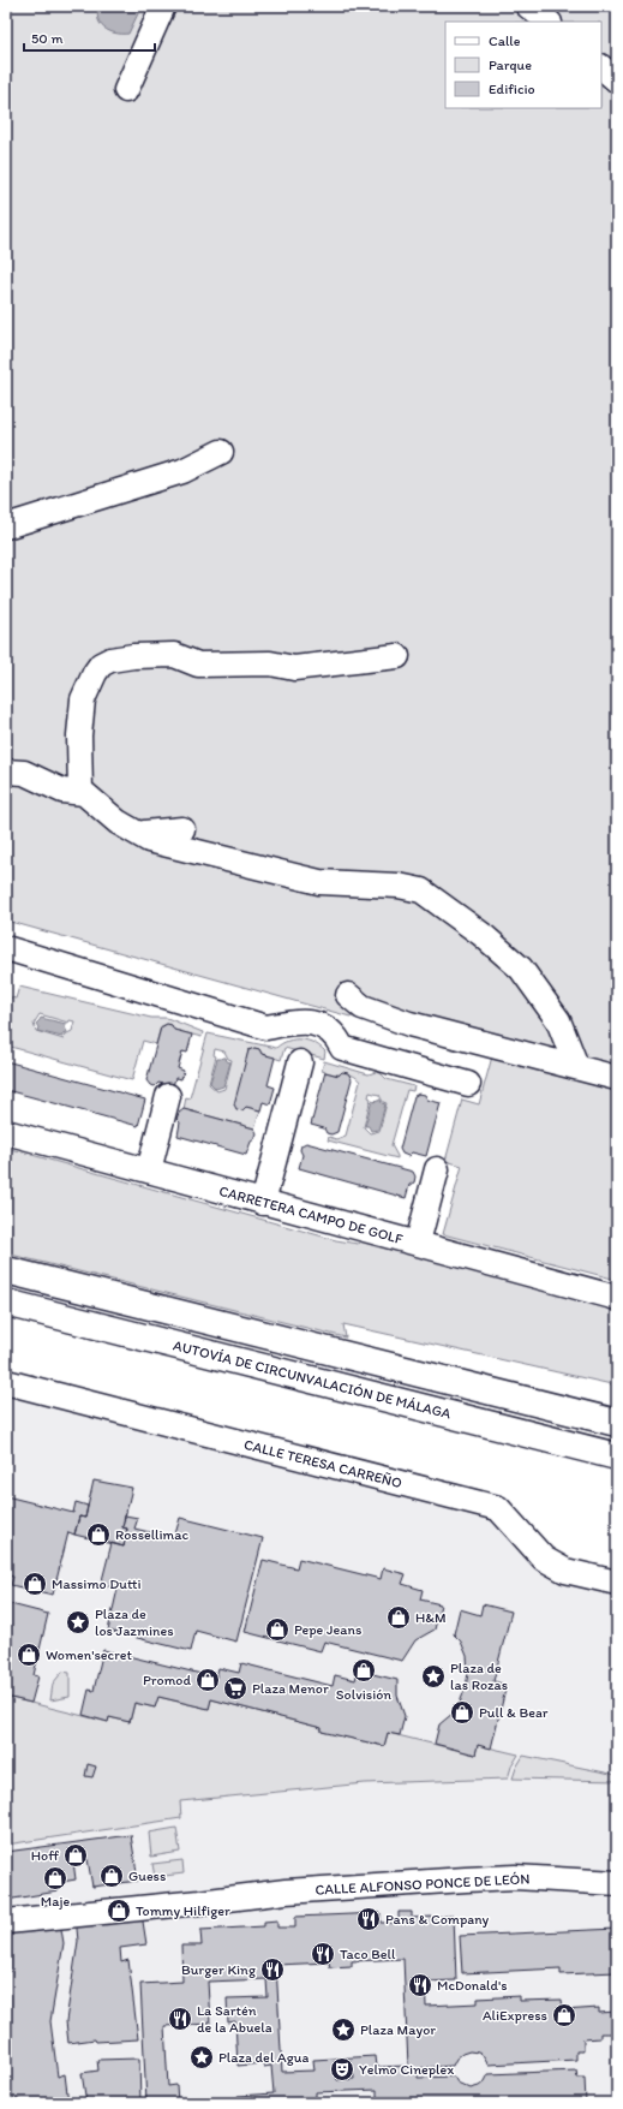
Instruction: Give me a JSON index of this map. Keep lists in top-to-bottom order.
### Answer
{
  "streets": {
    "highway": ["AUTOVÍA DE CIRCUNVALACIÓN DE MÁLAGA"],
    "street": ["CARRETERA CAMPO DE GOLF", "CALLE TERESA CARREÑO", "CALLE ALFONSO PONCE DE LEÓN"]
  },
  "places": {
    "shop": [
      "Rossellimac",
      "Massimo Dutti",
      "H&M",
      "Pepe Jeans",
      "Women'secret",
      "Solvisión",
      "Promod",
      "Pull & Bear",
      "Hoff",
      "Guess",
      "Maje",
      "Tommy Hilfiger",
      "AliExpress"
    ],
    "place": [
      "Plaza de los Jazmines",
      "Plaza de las Rozas",
      "Plaza Mayor",
      "Plaza del Agua"
    ],
    "supermarket": ["Plaza Menor"],
    "restaurant": [
      "Pans & Company",
      "Taco Bell",
      "Burger King",
      "McDonald's",
      "La Sartén de la Abuela"
    ],
    "theatre": ["Yelmo Cineplex"]
  },
  "legend": ["Calle", "Parque", "Edificio"],
  "scale_bar": "50 m"
}
